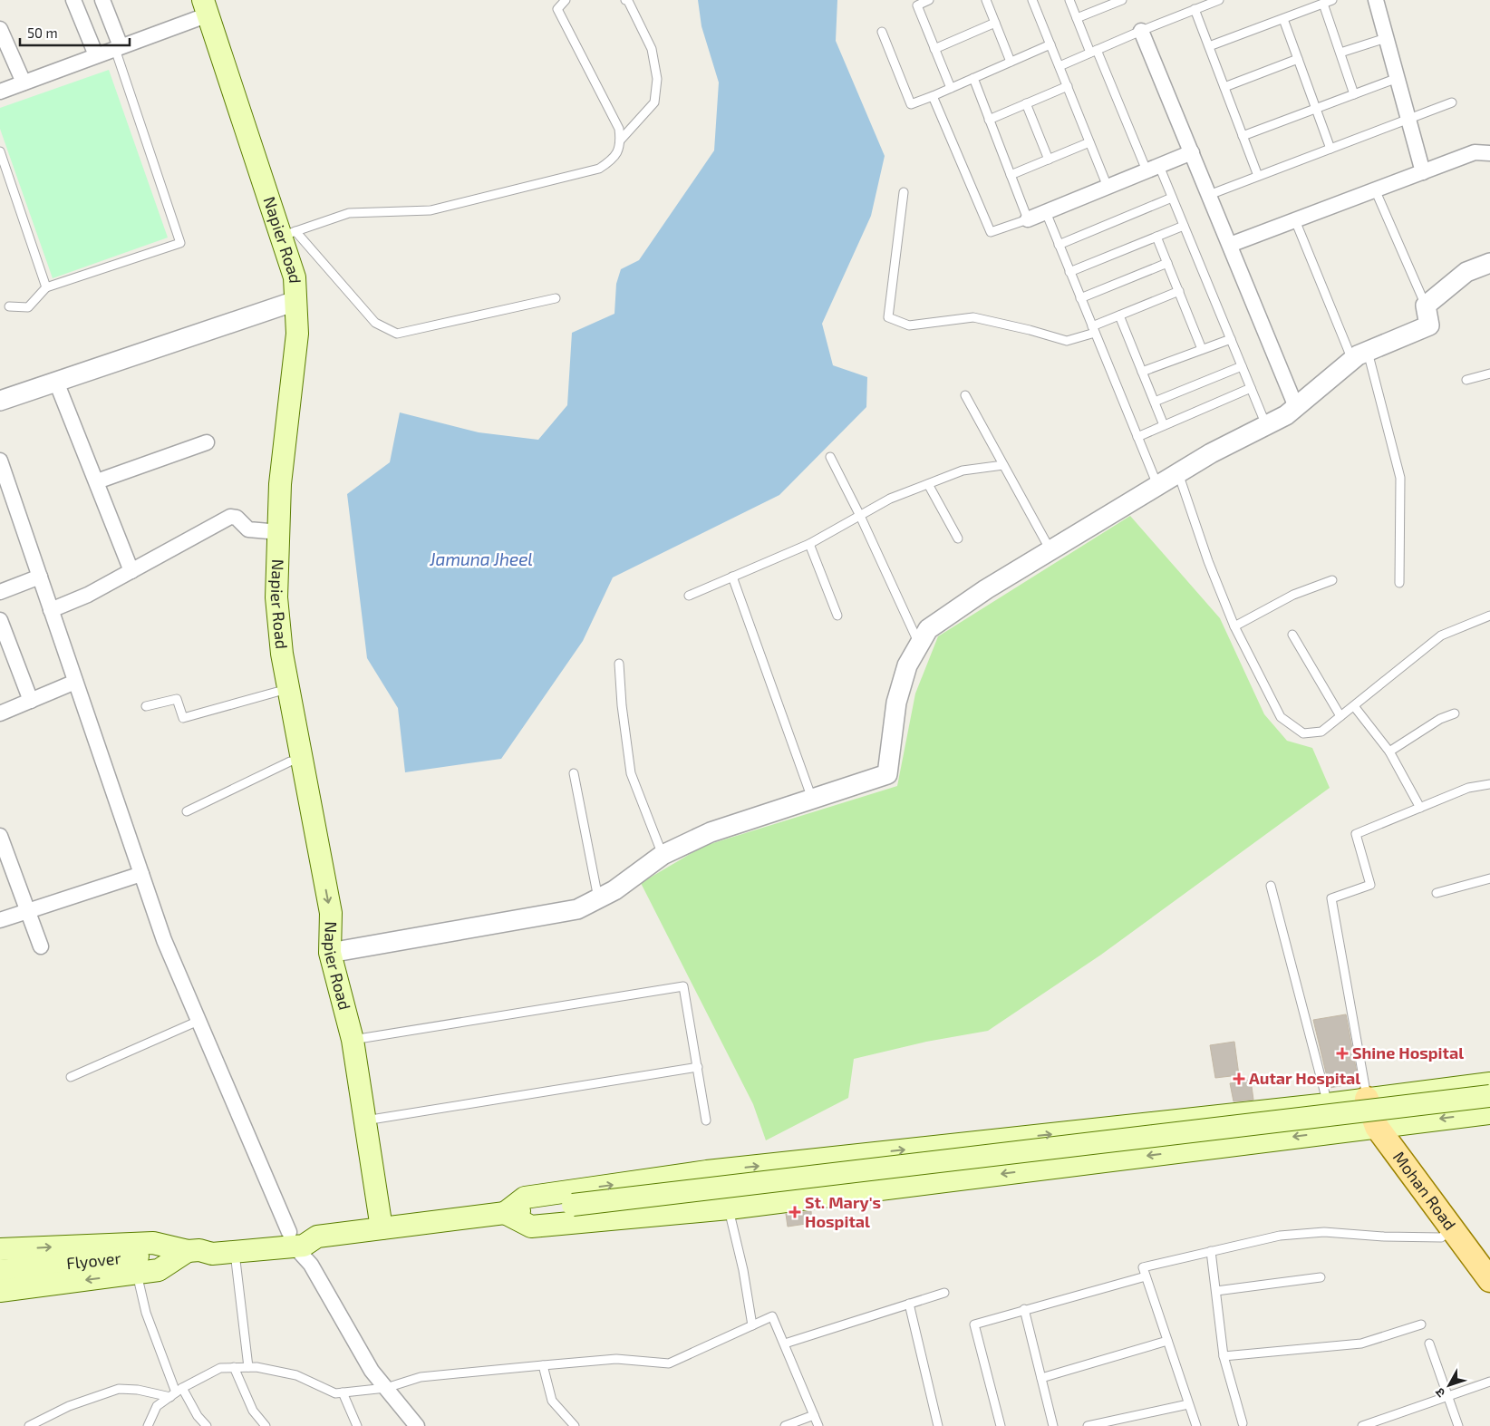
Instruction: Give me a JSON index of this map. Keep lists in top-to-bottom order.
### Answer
{
  "streets": {
    "main road": ["Napier Road", "Mohan Road", "Flyover"]
  },
  "water": ["Jamuna Jheel"],
  "places": {
    "health": ["Shine Hospital", "Autar Hospital", "St. Mary's Hospital"]
  },
  "scale_bar": "50 m",
  "north": "bottom left"
}
